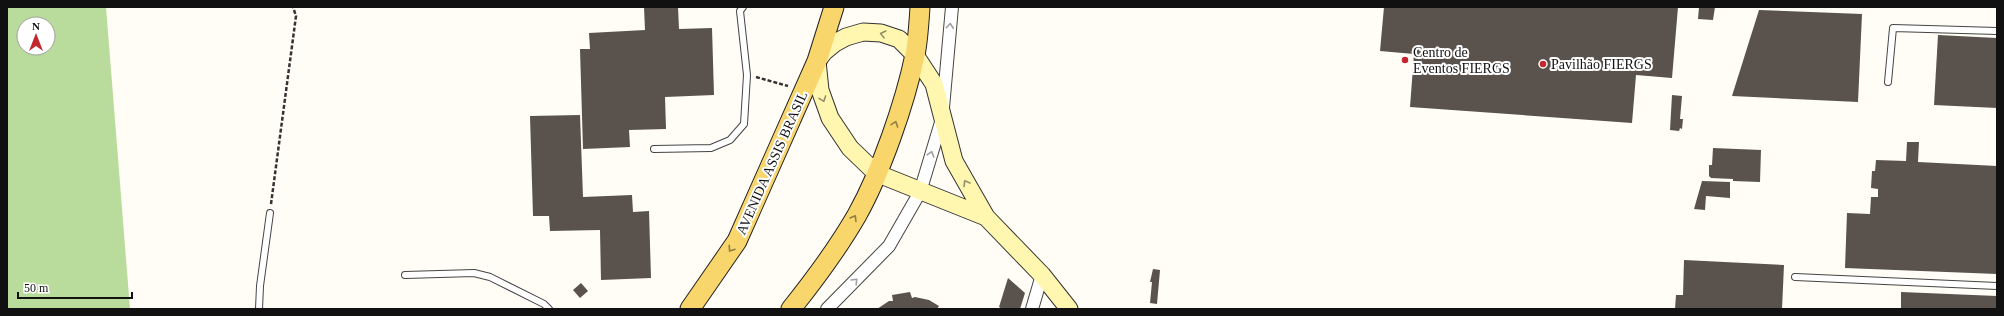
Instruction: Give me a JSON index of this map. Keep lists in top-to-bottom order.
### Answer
{
  "streets": {
    "main road": ["AVENIDA ASSIS BRASIL"]
  },
  "places": ["Centro de Eventos FIERGS", "Pavilhão FIERGS"],
  "scale_bar": "50 m",
  "north": "top"
}
